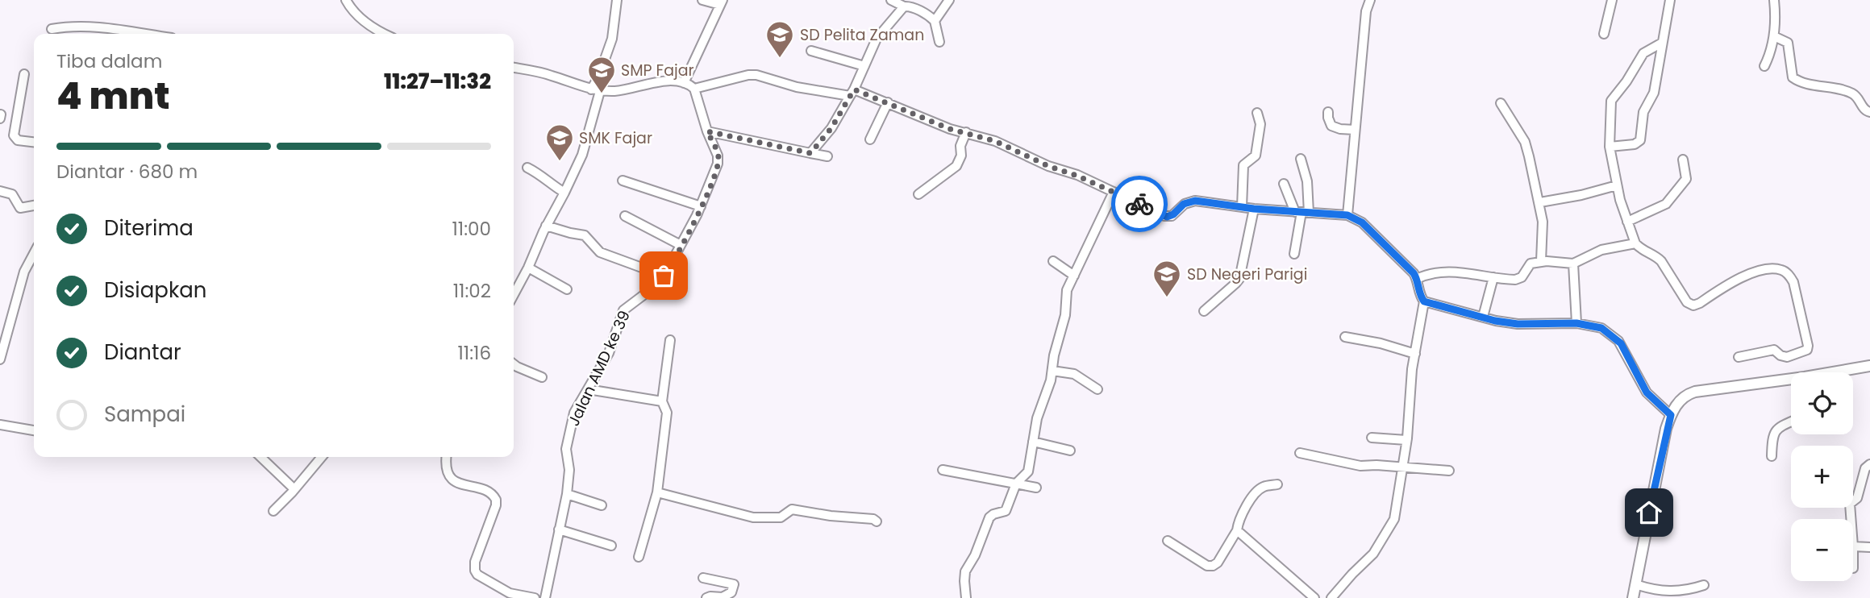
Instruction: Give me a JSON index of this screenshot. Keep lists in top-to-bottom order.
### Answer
{
  "streets": {
    "street": ["Jalan AMD ke 39"]
  },
  "places": {
    "school or university": [
      "SD Pelita Zaman",
      "SMP Fajar",
      "SMK Fajar",
      "SD Negeri Parigi"
    ]
  },
  "page": {
    "heading": ["4 mnt", "Tiba dalam", "11:27–11:32"],
    "bar": "Diantar · 680 m",
    "list": [
      ["Diterima", "11:00"],
      ["Disiapkan", "11:02"],
      ["Diantar", "11:16"],
      "Sampai"
    ],
    "map_buttons": ["+", "−"]
  }
}
